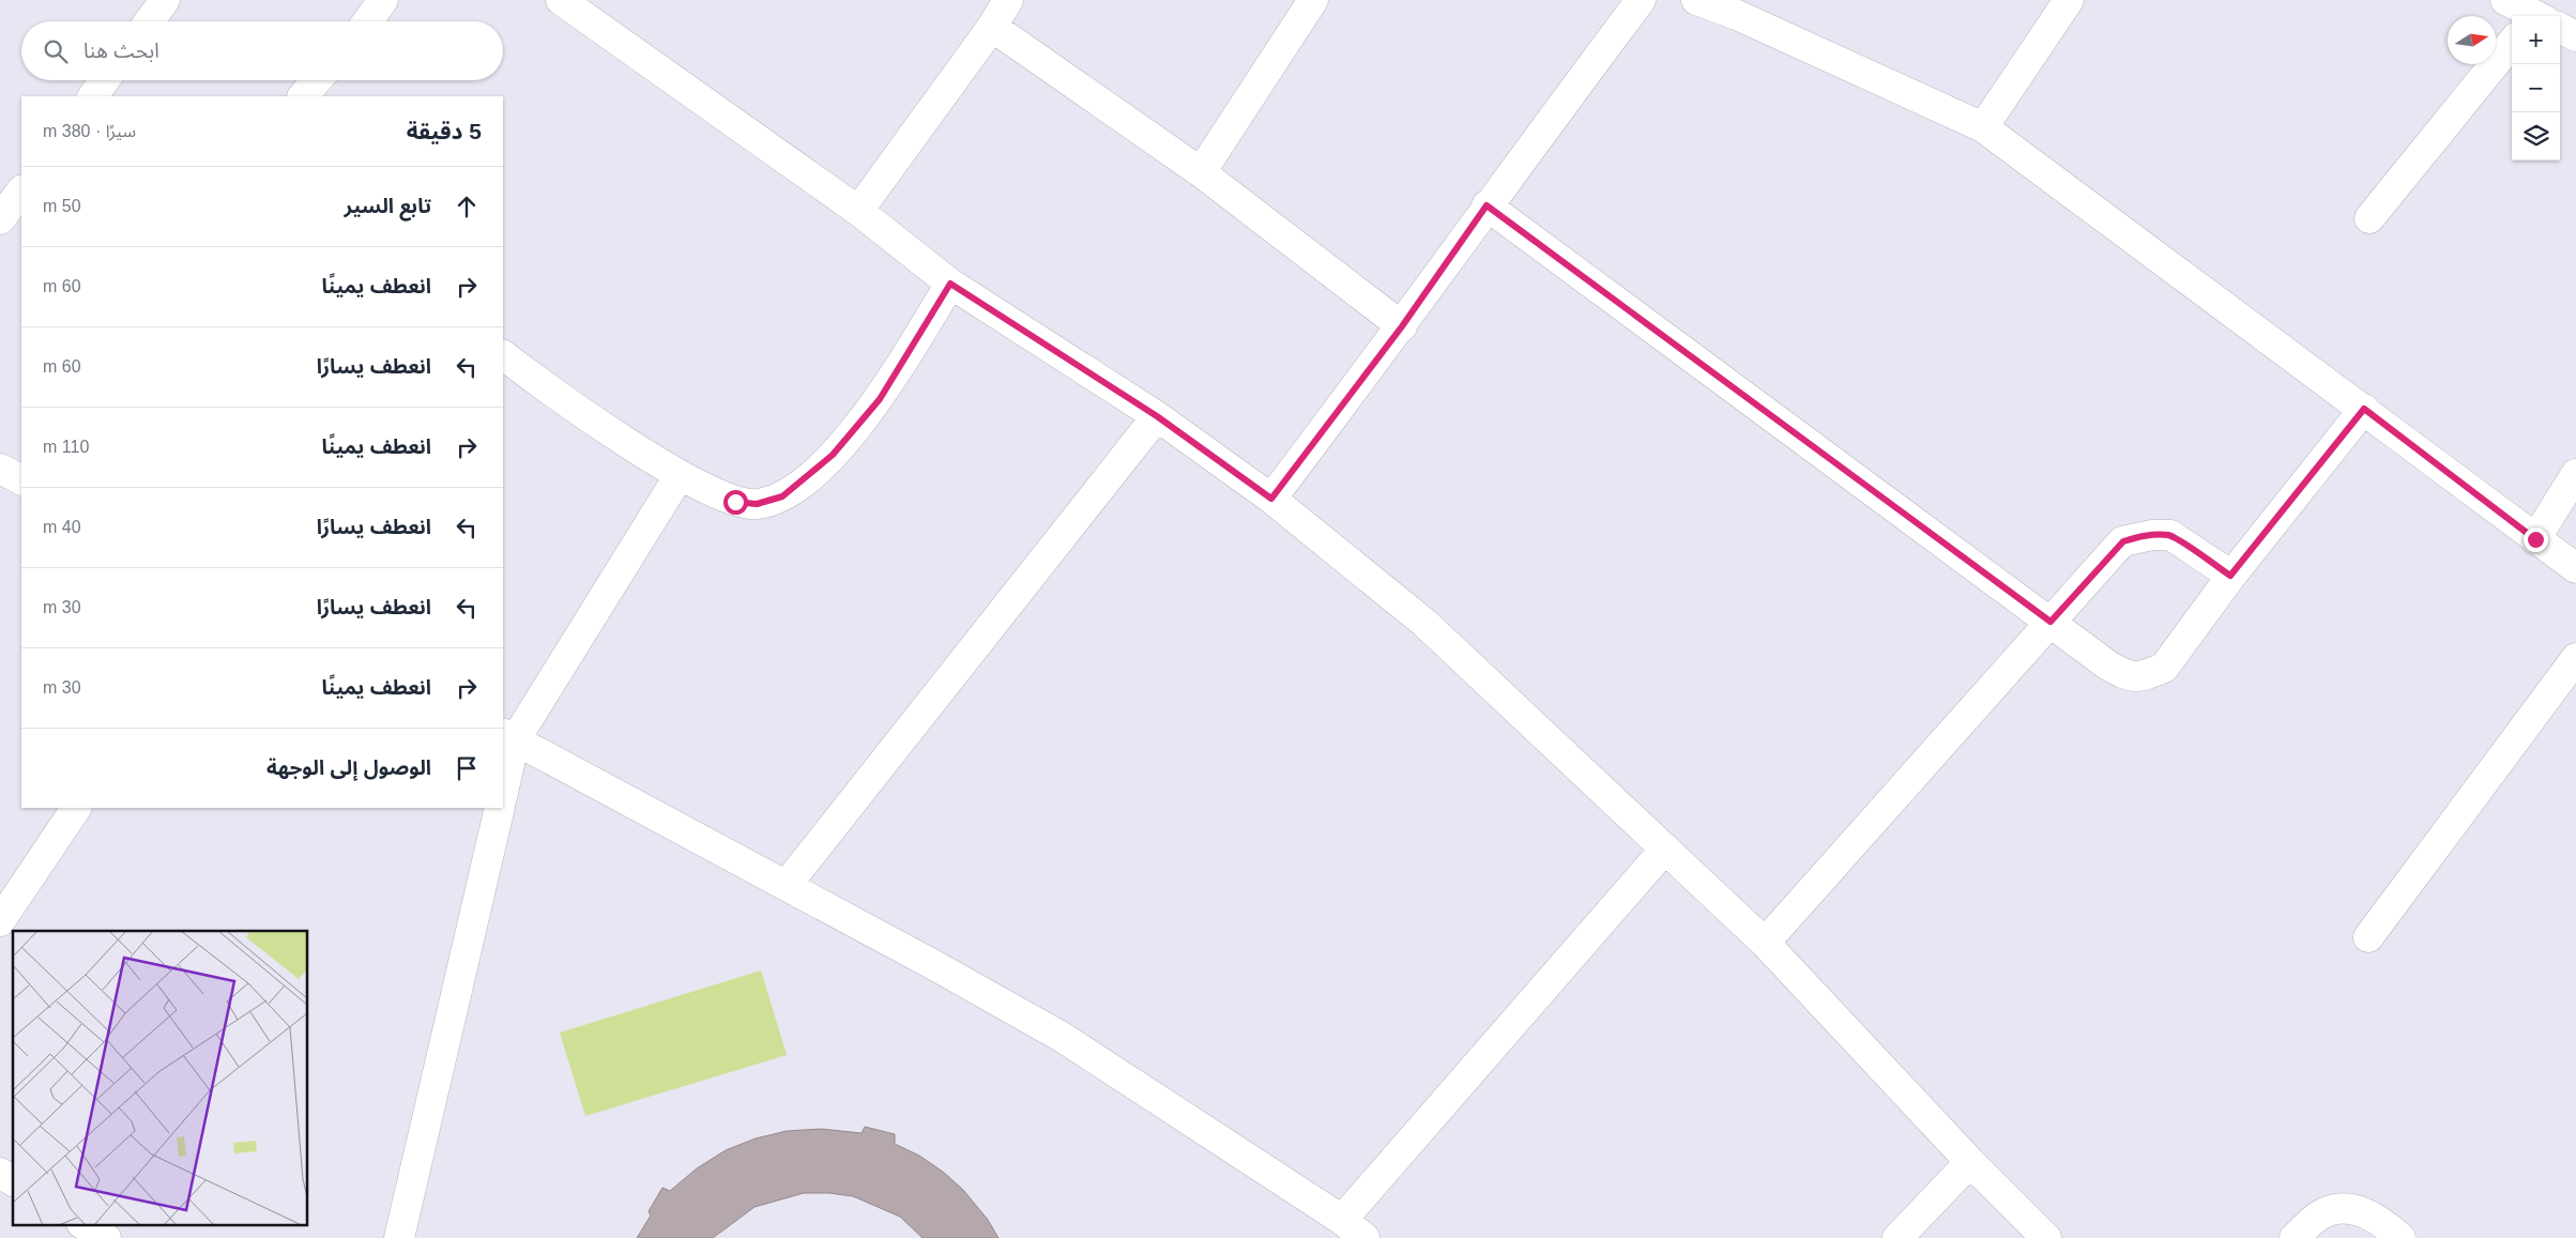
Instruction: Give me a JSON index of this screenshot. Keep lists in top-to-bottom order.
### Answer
{
  "north": "right",
  "page": {
    "map_buttons": ["+", "−"],
    "search": "ابحث هنا",
    "heading": ["5 دقيقة", "سيرًا · 380 m"],
    "list": [
      ["تابع السير", "50 m"],
      ["انعطف يمينًا", "60 m"],
      ["انعطف يسارًا", "60 m"],
      ["انعطف يمينًا", "110 m"],
      ["انعطف يسارًا", "40 m"],
      ["انعطف يسارًا", "30 m"],
      ["انعطف يمينًا", "30 m"],
      "الوصول إلى الوجهة"
    ]
  }
}
